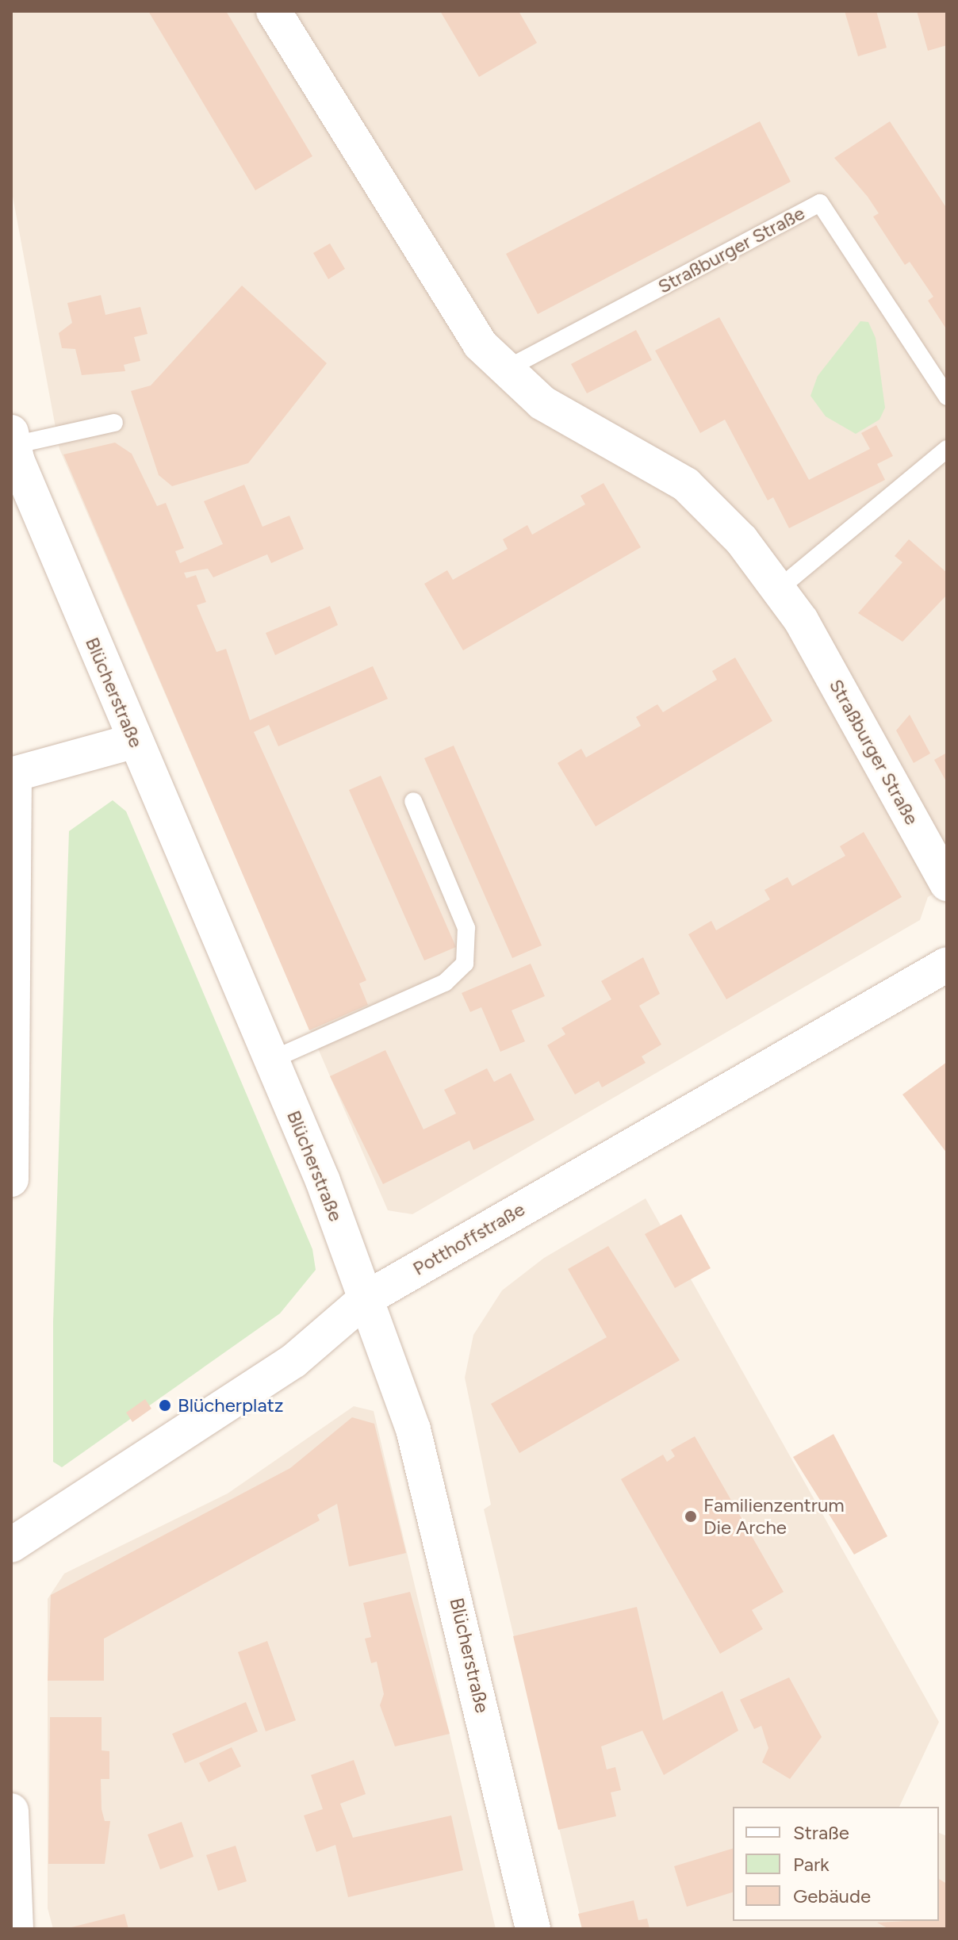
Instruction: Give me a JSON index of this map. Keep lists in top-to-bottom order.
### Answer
{
  "streets": {
    "street": ["Straßburger Straße", "Blücherstraße", "Potthoffstraße"]
  },
  "crossings": [
    ["Blücherstraße", "Potthoffstraße"]
  ],
  "places": ["Blücherplatz", "Familienzentrum Die Arche"],
  "legend": ["Straße", "Park", "Gebäude"]
}
